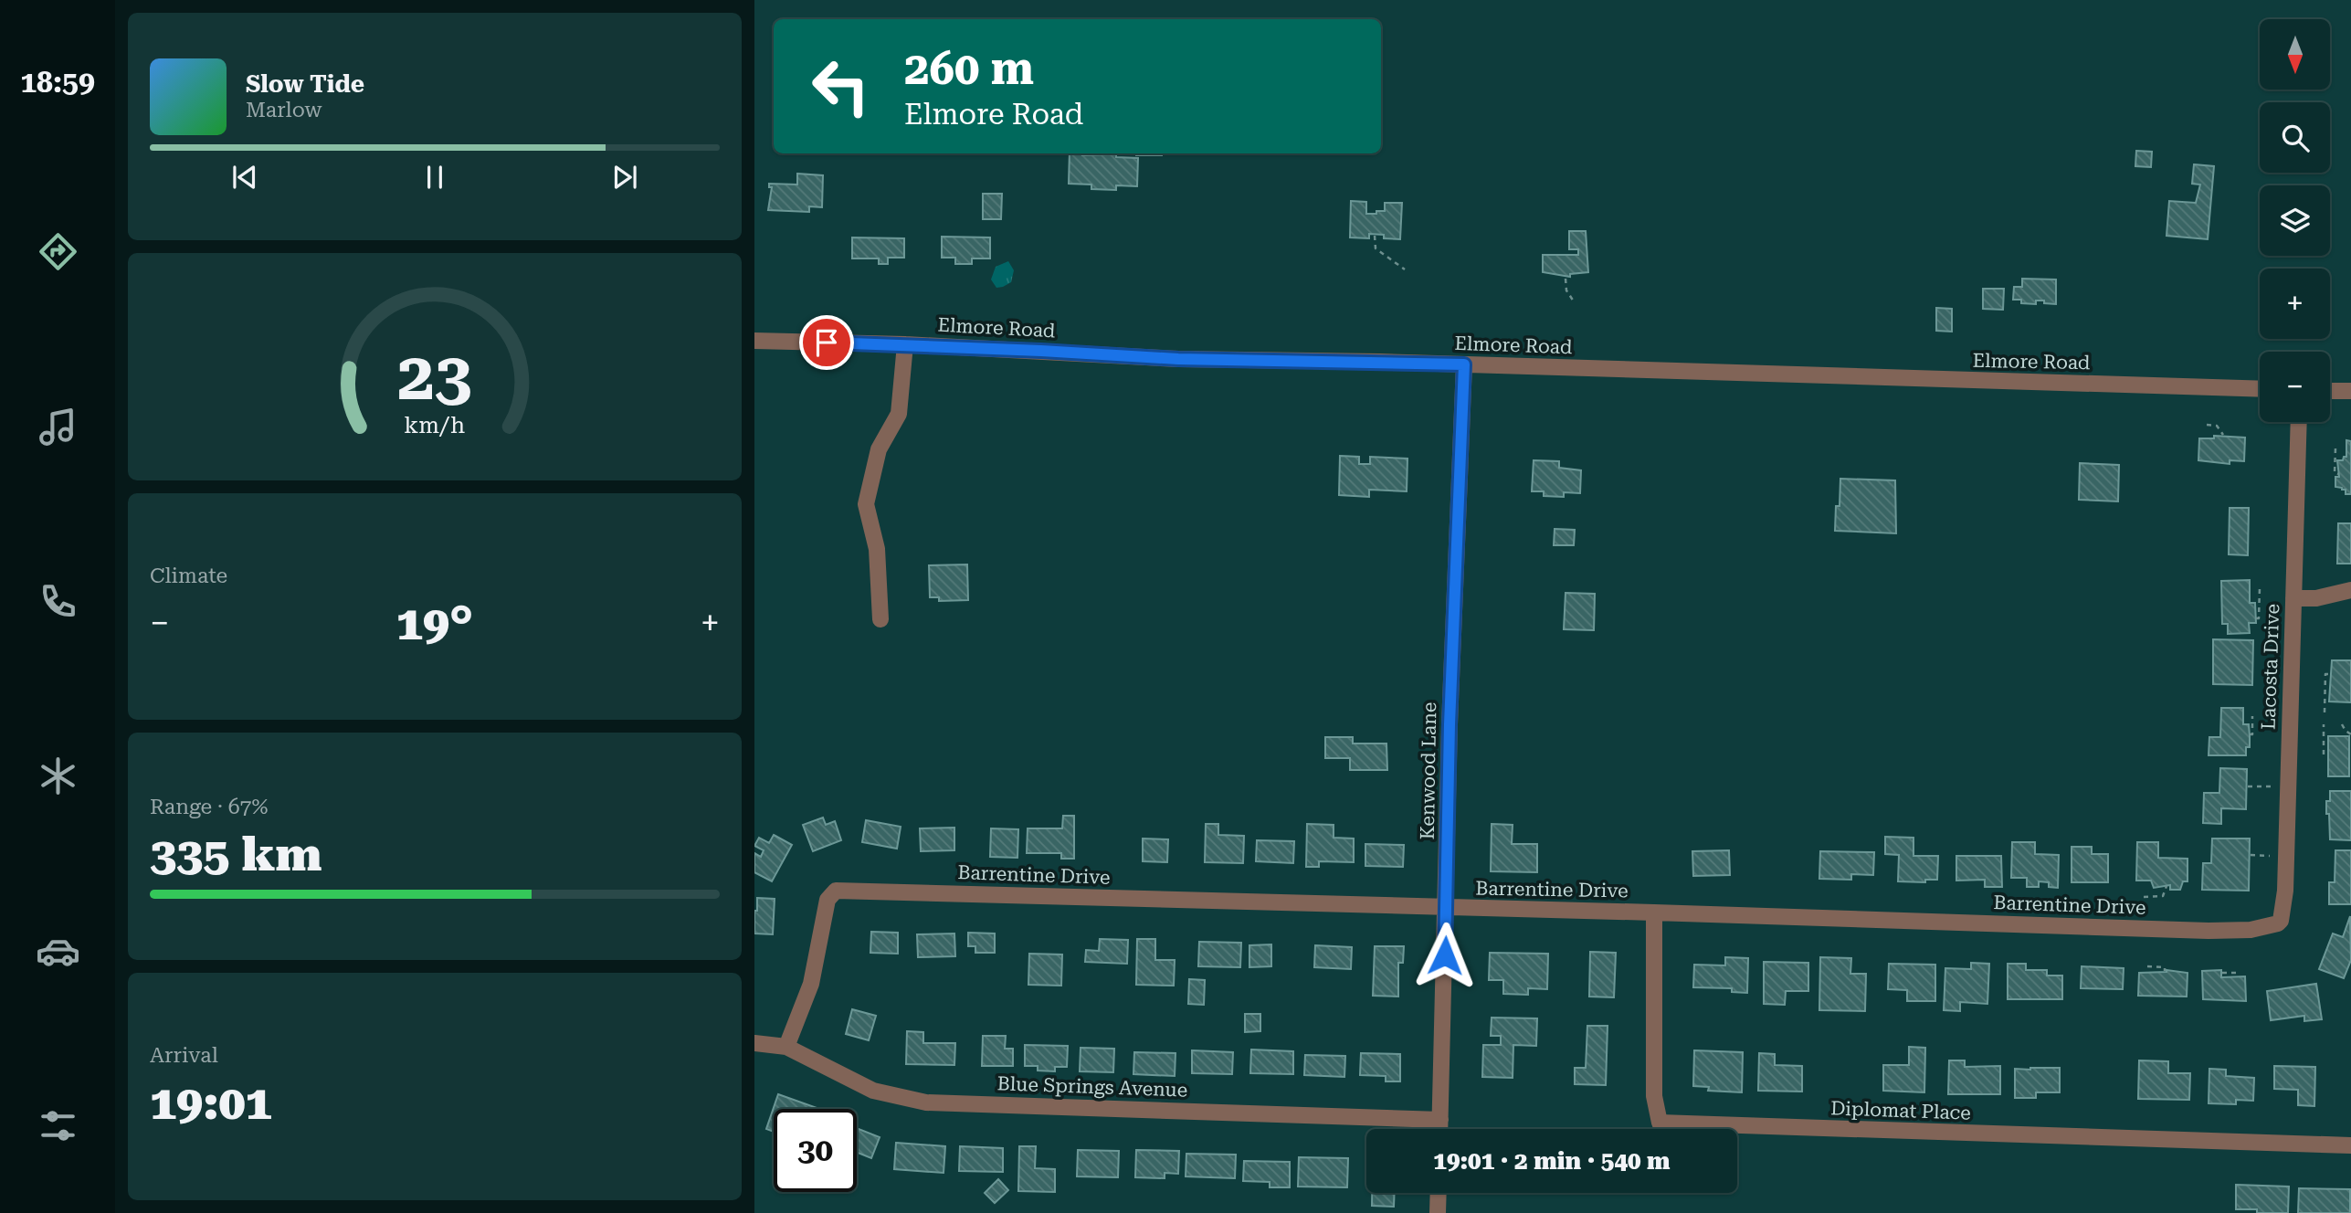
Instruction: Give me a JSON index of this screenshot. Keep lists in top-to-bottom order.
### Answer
{
  "streets": {
    "street": [
      "Elmore Road",
      "Lacosta Drive",
      "Kenwood Lane",
      "Barrentine Drive",
      "Blue Springs Avenue",
      "Diplomat Place"
    ]
  },
  "crossings": [
    ["Elmore Road", "Kenwood Lane"],
    ["Lacosta Drive", "Barrentine Drive"],
    ["Kenwood Lane", "Barrentine Drive"],
    ["Kenwood Lane", "Blue Springs Avenue"],
    ["Barrentine Drive", "Blue Springs Avenue"],
    ["Barrentine Drive", "Diplomat Place"]
  ],
  "north": "bottom",
  "page": {
    "tabs": "18:59",
    "map_buttons": ["+", "−"],
    "turn": ["260 m", "Elmore Road"],
    "song": ["Slow Tide", "Marlow"],
    "tile": [
      "Climate",
      ["Range · 67%", "335 km"],
      ["Arrival", "19:01"]
    ],
    "heat": ["−", "19°", "+"],
    "limit": "30",
    "trip": "19:01 · 2 min · 540 m",
    "gauge": ["23", "km/h"]
  }
}
